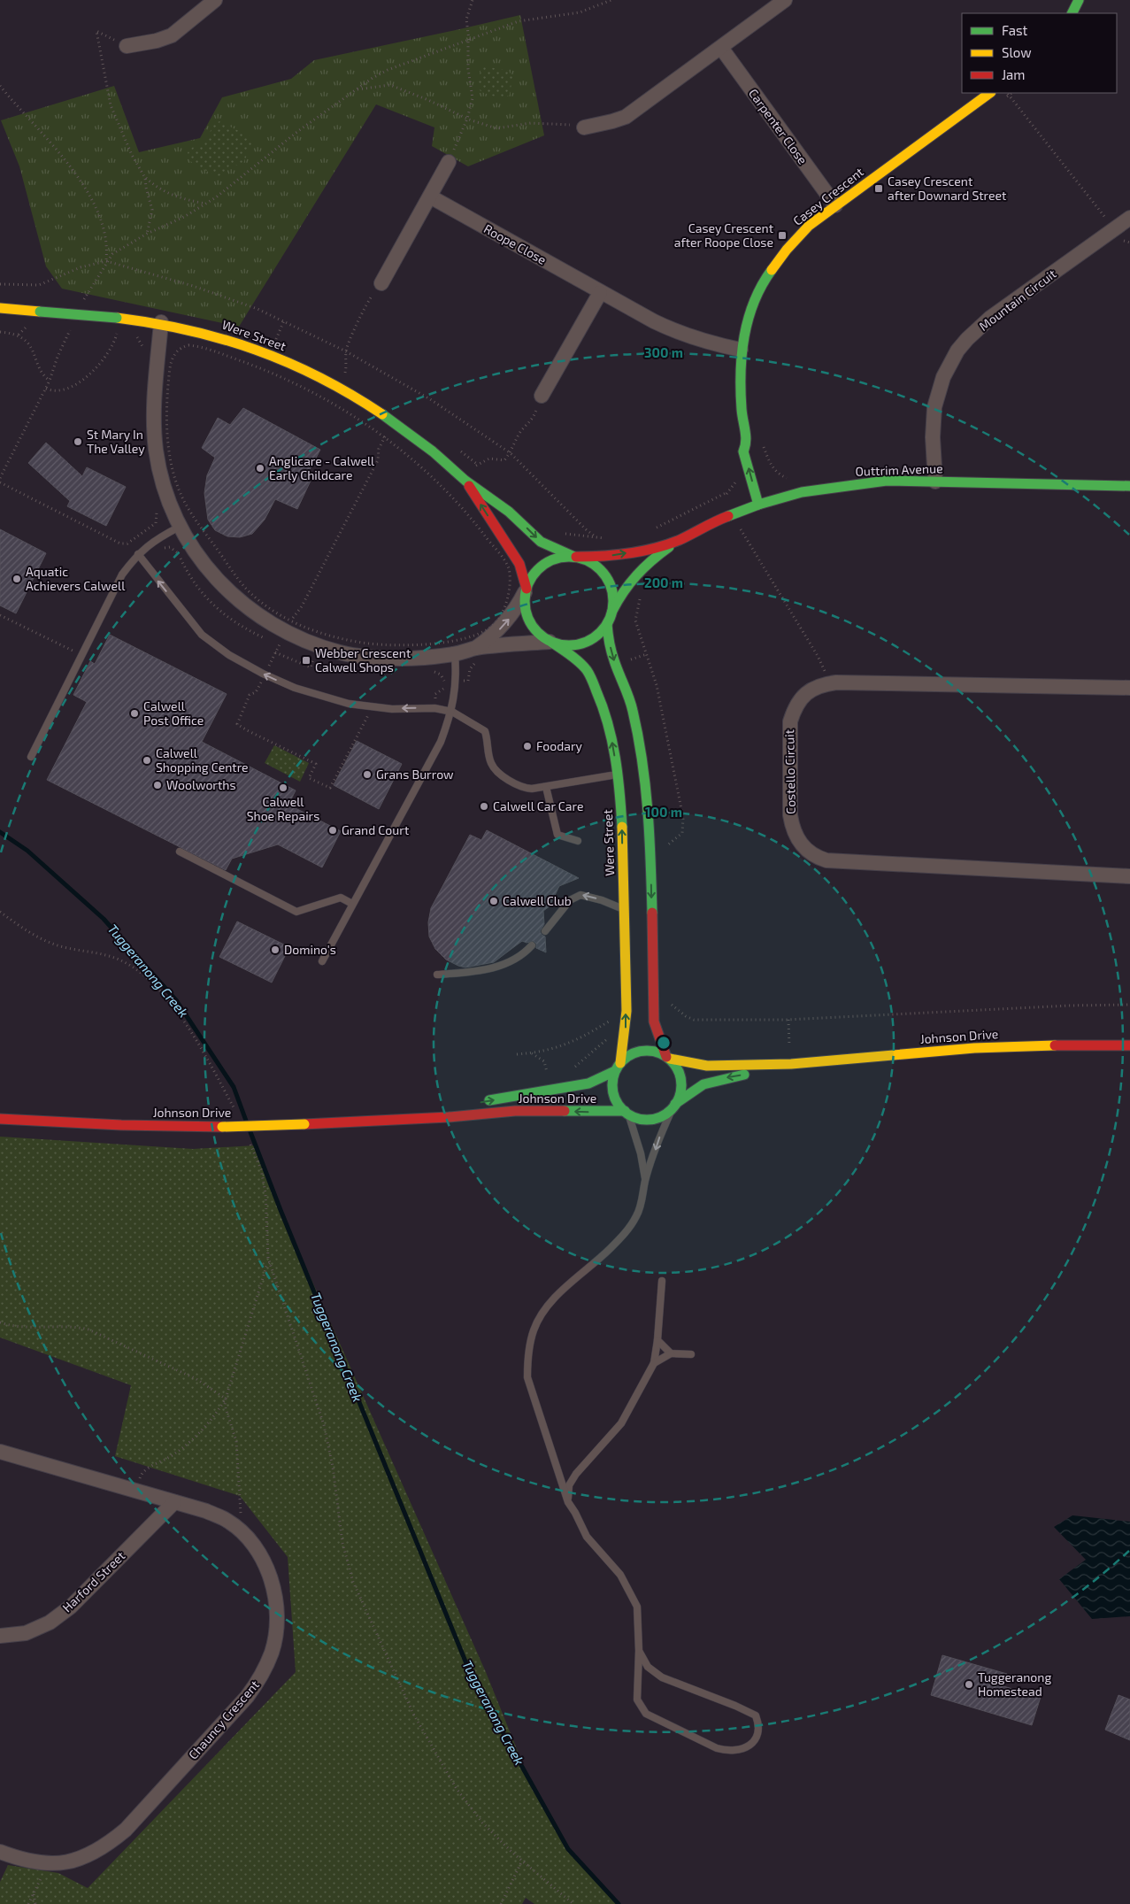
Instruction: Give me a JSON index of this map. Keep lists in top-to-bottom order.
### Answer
{
  "streets": {
    "street": [
      "Carpenter Close",
      "Casey Crescent",
      "Roope Close",
      "Mountain Circuit",
      "Were Street",
      "Outtrim Avenue",
      "Costello Circuit",
      "Johnson Drive",
      "Harford Street",
      "Chauncy Crescent"
    ]
  },
  "crossings": [
    ["Carpenter Close", "Casey Crescent"],
    ["Casey Crescent", "Roope Close"],
    ["Casey Crescent", "Outtrim Avenue"],
    ["Mountain Circuit", "Outtrim Avenue"],
    ["Were Street", "Outtrim Avenue"],
    ["Were Street", "Johnson Drive"],
    ["Harford Street", "Chauncy Crescent"]
  ],
  "water": ["Tuggeranong Creek"],
  "places": {
    "transit": ["Casey Crescent after Downard Street", "Casey Crescent after Roope Close", "Webber Crescent Calwell Shops"],
    "other": [
      "St Mary In The Valley",
      "Anglicare - Calwell Early Childcare",
      "Aquatic Achievers Calwell",
      "Calwell Post Office",
      "Foodary",
      "Calwell Shopping Centre",
      "Grans Burrow",
      "Woolworths",
      "Calwell Shoe Repairs",
      "Calwell Car Care",
      "Grand Court",
      "Calwell Club",
      "Domino's",
      "Tuggeranong Homestead"
    ]
  },
  "legend": ["Fast", "Slow", "Jam"],
  "rings": ["300 m", "200 m", "100 m"]
}
